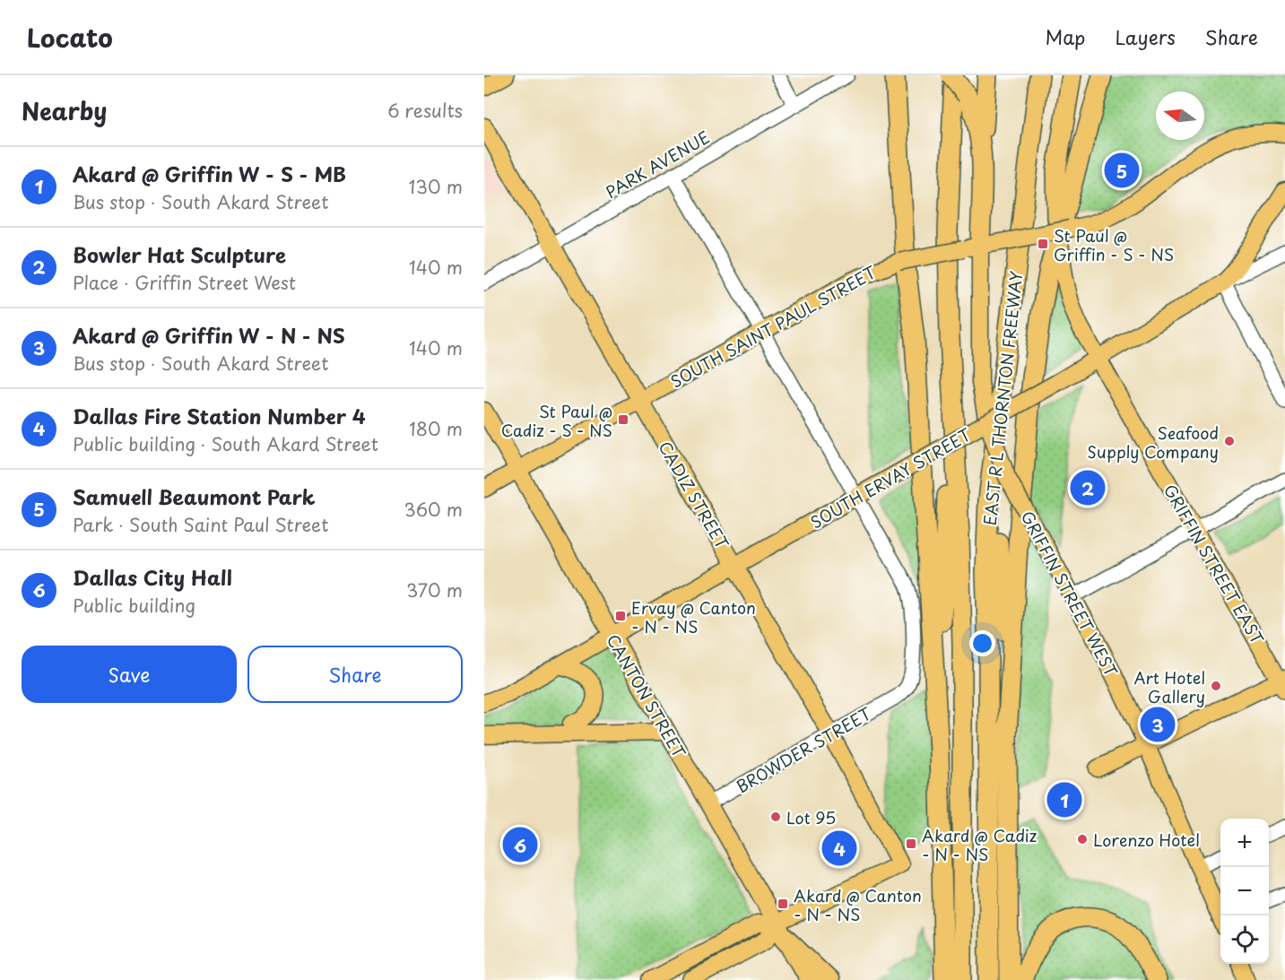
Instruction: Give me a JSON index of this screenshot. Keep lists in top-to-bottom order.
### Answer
{
  "streets": {
    "highway": ["EAST R L THORNTON FREEWAY"],
    "main road": [
      "SOUTH SAINT PAUL STREET",
      "SOUTH ERVAY STREET",
      "CADIZ STREET",
      "GRIFFIN STREET EAST",
      "GRIFFIN STREET WEST",
      "CANTON STREET"
    ],
    "street": ["PARK AVENUE", "BROWDER STREET"]
  },
  "crossings": [
    ["PARK AVENUE", "CADIZ STREET"],
    ["SOUTH SAINT PAUL STREET", "CADIZ STREET"],
    ["SOUTH SAINT PAUL STREET", "GRIFFIN STREET EAST"],
    ["SOUTH SAINT PAUL STREET", "GRIFFIN STREET WEST"],
    ["SOUTH SAINT PAUL STREET", "CANTON STREET"],
    ["SOUTH ERVAY STREET", "CADIZ STREET"],
    ["SOUTH ERVAY STREET", "GRIFFIN STREET EAST"],
    ["SOUTH ERVAY STREET", "GRIFFIN STREET WEST"],
    ["SOUTH ERVAY STREET", "CANTON STREET"],
    ["SOUTH ERVAY STREET", "BROWDER STREET"],
    ["CADIZ STREET", "CANTON STREET"],
    ["CADIZ STREET", "BROWDER STREET"],
    ["CANTON STREET", "BROWDER STREET"]
  ],
  "places": {
    "transit": [
      "St Paul @ Griffin - S - NS",
      "St Paul @ Cadiz - S - NS",
      "Ervay @ Canton - N - NS",
      "Akard @ Cadiz - N - NS",
      "Akard @ Canton - N - NS"
    ],
    "other": [
      "Seafood Supply Company",
      "Art Hotel Gallery",
      "Lot 95",
      "Lorenzo Hotel"
    ]
  },
  "north": "left",
  "page": {
    "header": "Locato",
    "nav": ["Map", "Layers", "Share"],
    "heading": ["Nearby", "6 results"],
    "list": [
      {
        "mark": "1",
        "name": "Akard @ Griffin W - S - MB",
        "note": "Bus stop · South Akard Street",
        "value": "130 m"
      },
      {
        "mark": "2",
        "name": "Bowler Hat Sculpture",
        "note": "Place · Griffin Street West",
        "value": "140 m"
      },
      {
        "mark": "3",
        "name": "Akard @ Griffin W - N - NS",
        "note": "Bus stop · South Akard Street",
        "value": "140 m"
      },
      {
        "mark": "4",
        "name": "Dallas Fire Station Number 4",
        "note": "Public building · South Akard Street",
        "value": "180 m"
      },
      {
        "mark": "5",
        "name": "Samuell Beaumont Park",
        "note": "Park · South Saint Paul Street",
        "value": "360 m"
      },
      {
        "mark": "6",
        "name": "Dallas City Hall",
        "note": "Public building",
        "value": "370 m"
      }
    ],
    "pins": [
      "5",
      "2",
      "3",
      "1",
      "6",
      "4"
    ],
    "buttons": ["Save", "Share"],
    "map_buttons": ["+", "−"]
  }
}
